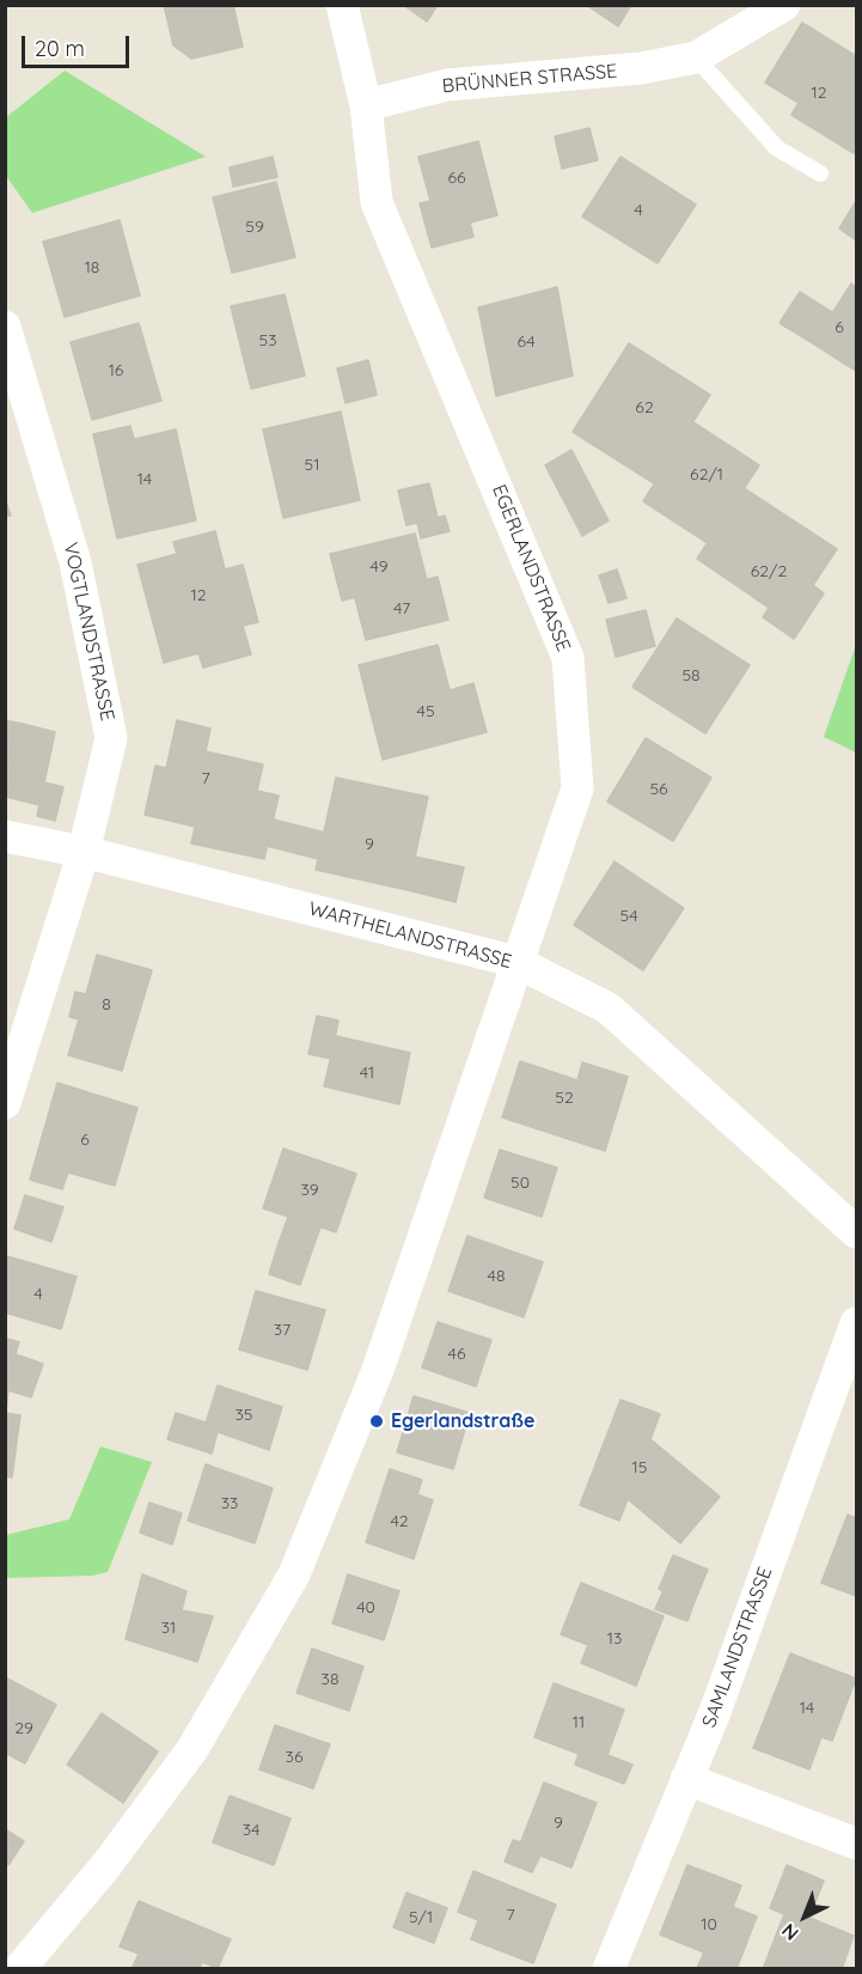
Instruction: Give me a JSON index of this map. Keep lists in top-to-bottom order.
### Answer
{
  "streets": {
    "street": [
      "BRÜNNER STRASSE",
      "EGERLANDSTRASSE",
      "VOGTLANDSTRASSE",
      "WARTHELANDSTRASSE",
      "SAMLANDSTRASSE"
    ]
  },
  "crossings": [
    ["BRÜNNER STRASSE", "EGERLANDSTRASSE"],
    ["EGERLANDSTRASSE", "WARTHELANDSTRASSE"],
    ["VOGTLANDSTRASSE", "WARTHELANDSTRASSE"]
  ],
  "places": ["Egerlandstraße"],
  "house_numbers": [
    "12",
    "66",
    "4",
    "59",
    "18",
    "6",
    "53",
    "64",
    "16",
    "62",
    "51",
    "62/1",
    "14",
    "49",
    "62/2",
    "12",
    "47",
    "58",
    "45",
    "7",
    "56",
    "9",
    "54",
    "8",
    "41",
    "52",
    "6",
    "50",
    "39",
    "48",
    "4",
    "37",
    "46",
    "35",
    "15",
    "33",
    "42",
    "40",
    "31",
    "13",
    "38",
    "14",
    "11",
    "29",
    "36",
    "9",
    "34",
    "7",
    "5/1",
    "10"
  ],
  "scale_bar": "20 m",
  "north": "bottom left"
}
